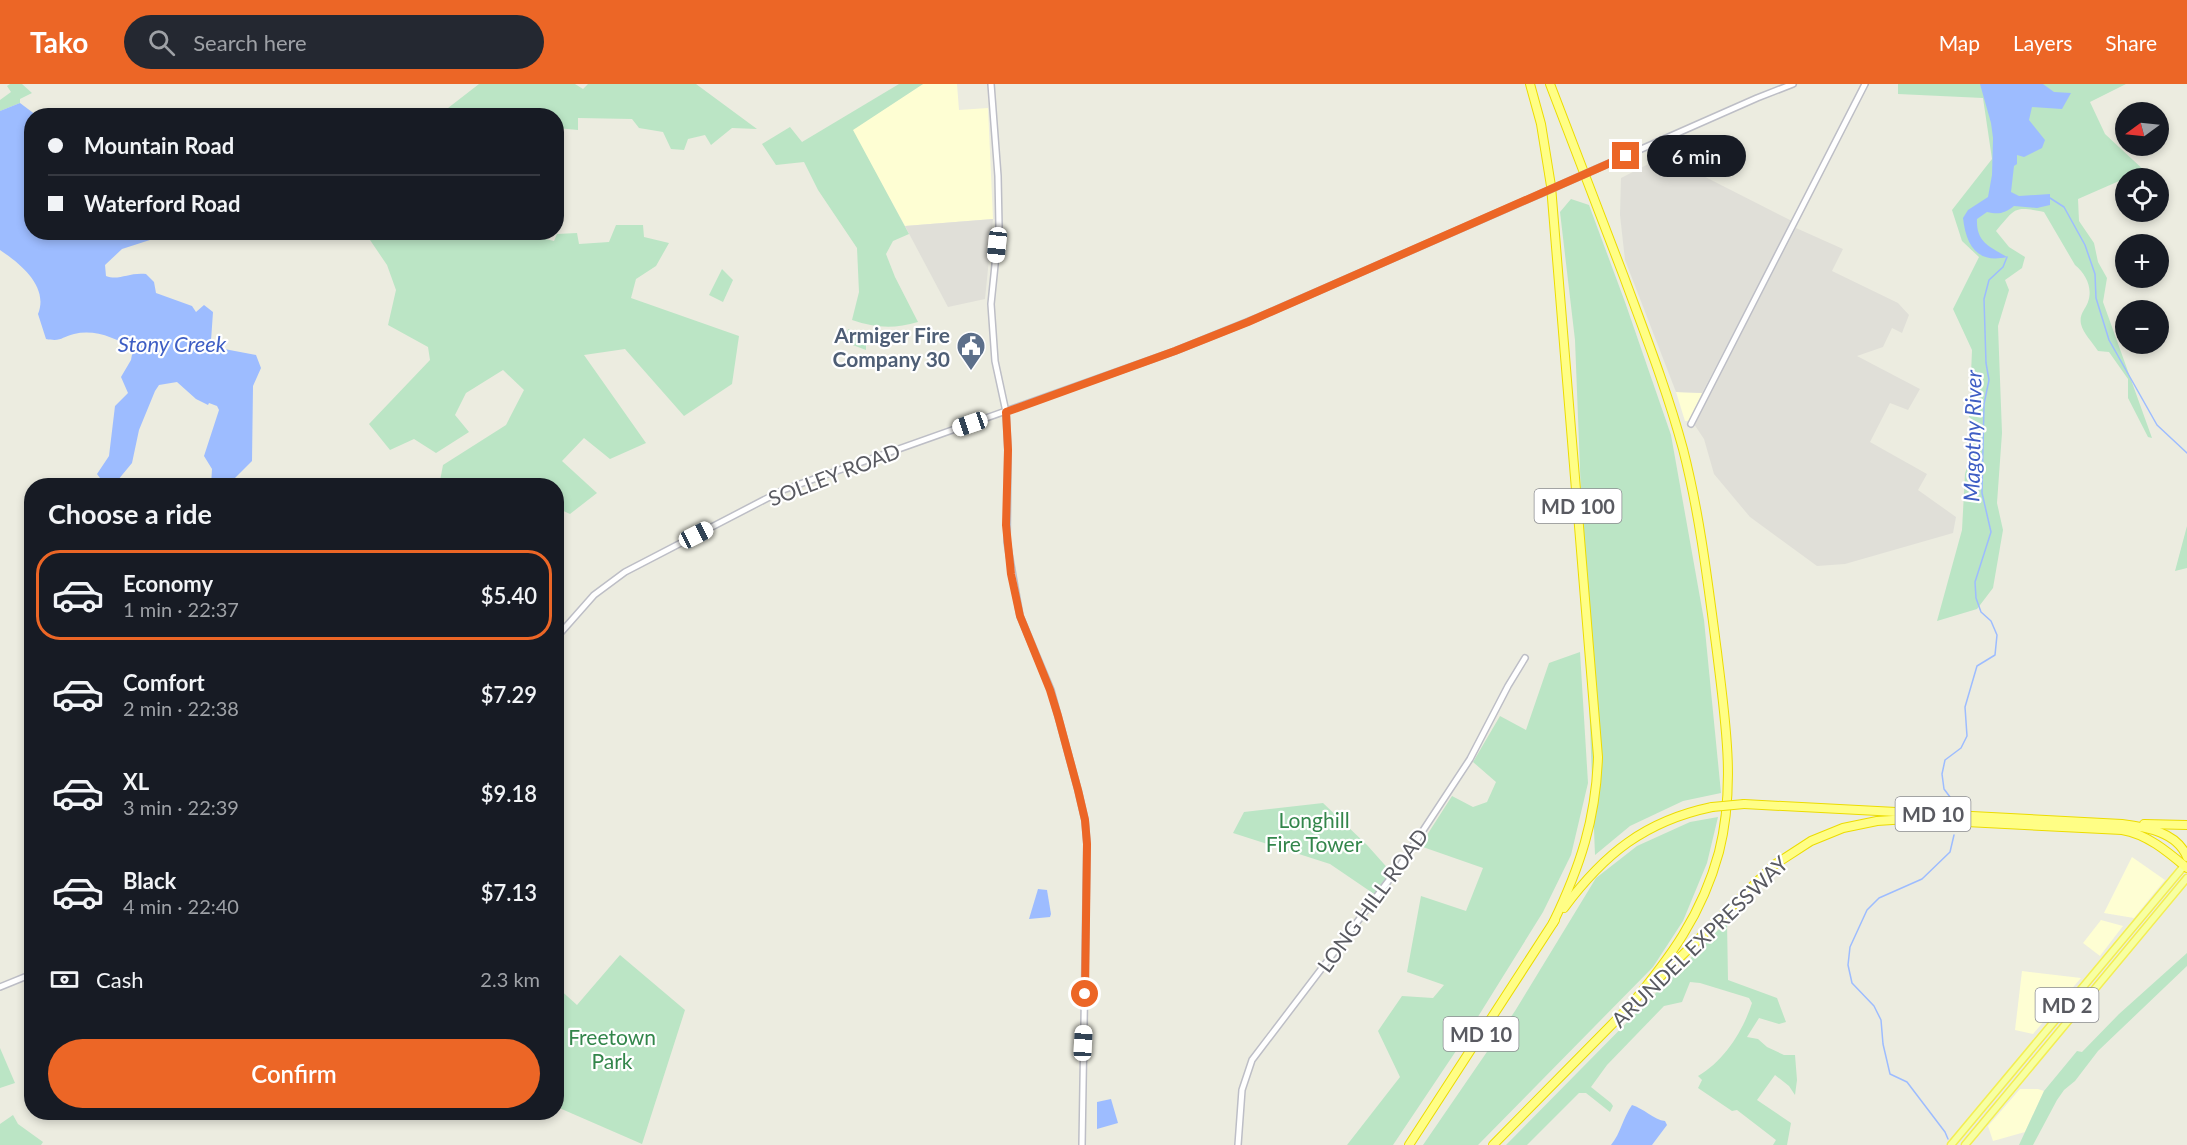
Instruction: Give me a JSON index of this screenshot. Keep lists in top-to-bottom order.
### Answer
{
  "streets": {
    "highway": ["MD 100", "MD 10", "ARUNDEL EXPRESSWAY"],
    "main road": ["SOLLEY ROAD", "LONG HILL ROAD", "MD 2"]
  },
  "crossings": [
    ["MD 100", "MD 10"],
    ["MD 10", "ARUNDEL EXPRESSWAY"],
    ["MD 10", "MD 2"],
    ["ARUNDEL EXPRESSWAY", "MD 2"]
  ],
  "water": ["Stony Creek", "Magothy River"],
  "parks": ["Longhill Fire Tower", "Freetown Park"],
  "places": {
    "public building": ["Armiger Fire Company 30"]
  },
  "north": "left",
  "page": {
    "header": "Tako",
    "search": "Search here",
    "nav": ["Map", "Layers", "Share"],
    "map_buttons": ["+", "−"],
    "banner": ["Mountain Road", "Waterford Road"],
    "bubble": "6 min",
    "heading": "Choose a ride",
    "list": [
      {
        "name": "Economy",
        "note": "1 min · 22:37",
        "value": "$5.40"
      },
      {
        "name": "Comfort",
        "note": "2 min · 22:38",
        "value": "$7.29"
      },
      {
        "name": "XL",
        "note": "3 min · 22:39",
        "value": "$9.18"
      },
      {
        "name": "Black",
        "note": "4 min · 22:40",
        "value": "$7.13"
      }
    ],
    "pay": ["Cash", "2.3 km"],
    "buttons": "Confirm"
  }
}
